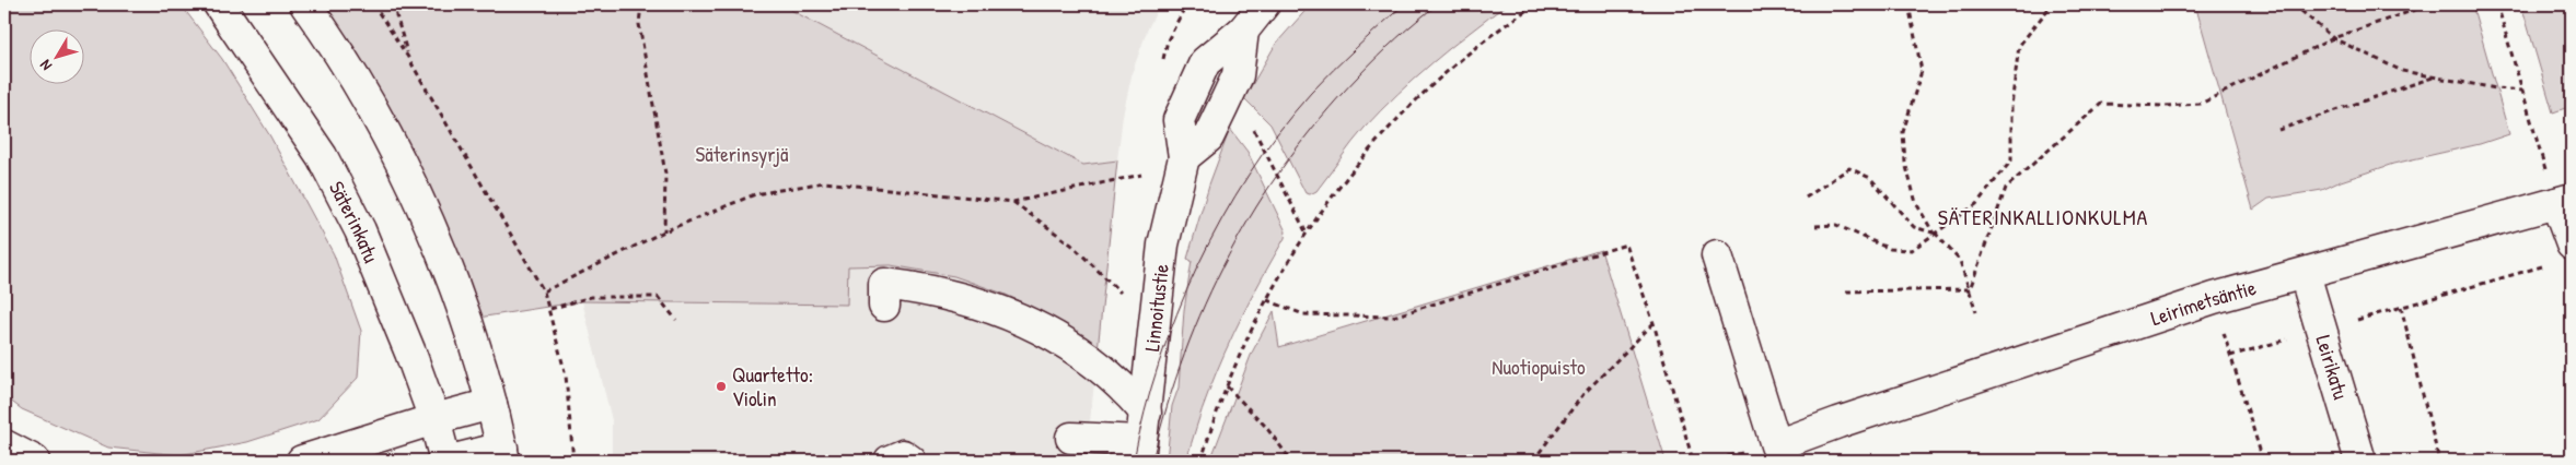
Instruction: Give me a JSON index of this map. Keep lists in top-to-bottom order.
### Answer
{
  "streets": {
    "main road": [
      "Säterinkatu",
      "Leirimetsäntie",
      "Linnoitustie",
      "Leirikatu"
    ]
  },
  "crossings": [
    ["Leirimetsäntie", "Leirikatu"]
  ],
  "districts": ["SÄTERINKALLIONKULMA"],
  "parks": ["Säterinsyrjä", "Nuotiopuisto"],
  "places": ["Quartetto: Violin"],
  "north": "bottom left"
}
